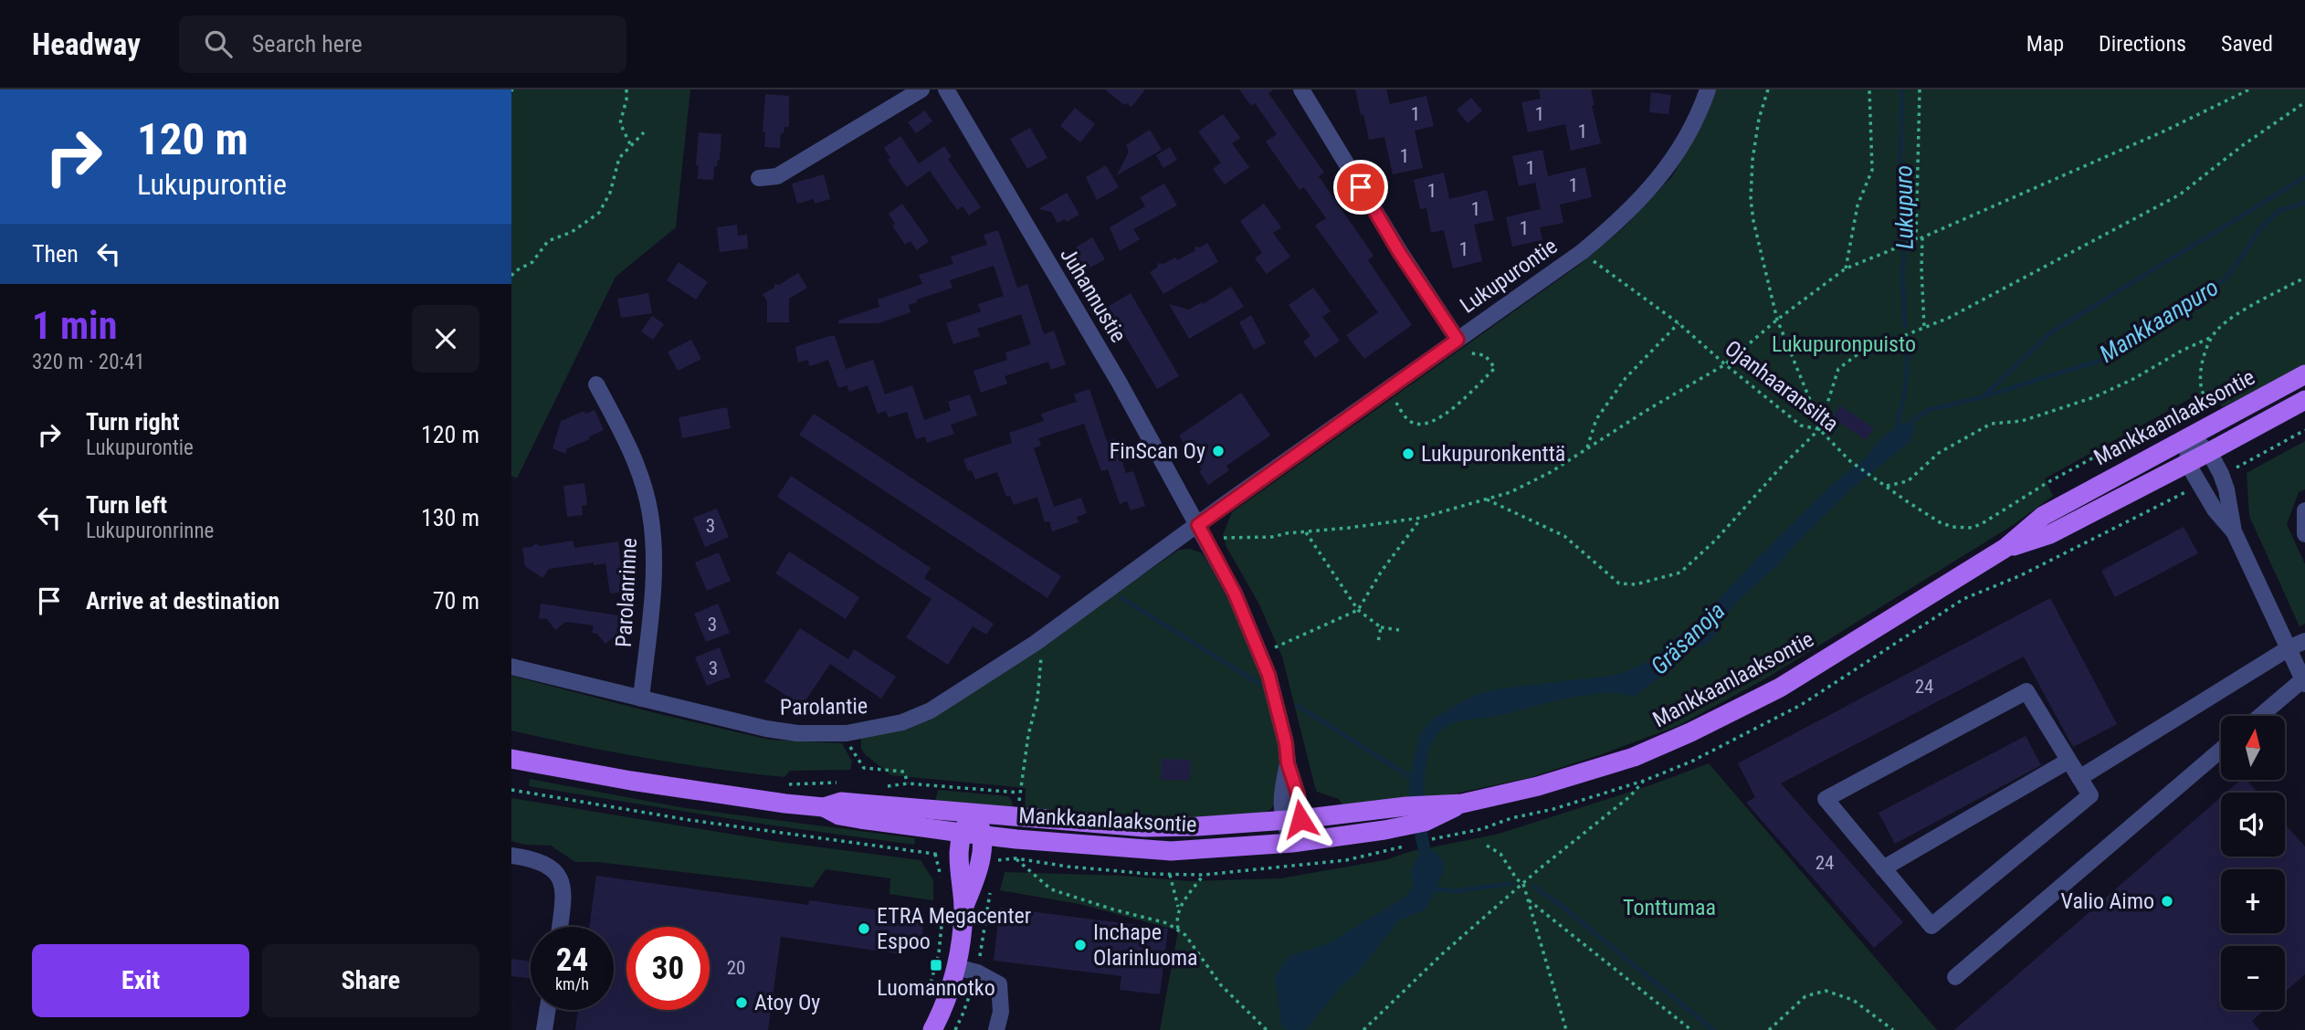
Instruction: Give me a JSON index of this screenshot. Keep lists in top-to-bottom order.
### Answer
{
  "streets": {
    "main road": ["Mankkaanlaaksontie"],
    "street": [
      "Lukupurontie",
      "Juhannustie",
      "Parolanrinne",
      "Parolantie"
    ],
    "path": ["Ojanhaaransilta"]
  },
  "crossings": [
    ["Lukupurontie", "Juhannustie"],
    ["Lukupurontie", "Ojanhaaransilta"],
    ["Lukupurontie", "Parolantie"],
    ["Juhannustie", "Mankkaanlaaksontie"],
    ["Juhannustie", "Parolantie"],
    ["Parolanrinne", "Parolantie"]
  ],
  "water": ["Lukupuro", "Mankkaanpuro", "Gräsanoja"],
  "parks": ["Lukupuronpuisto", "Tonttumaa"],
  "places": {
    "other": [
      "FinScan Oy",
      "Lukupuronkenttä",
      "Valio Aimo",
      "ETRA Megacenter Espoo",
      "Inchape Olarinluoma",
      "Atoy Oy"
    ],
    "transit": ["Luomannotko"]
  },
  "house_numbers": [
    "1",
    "1",
    "1",
    "1",
    "1",
    "1",
    "1",
    "1",
    "1",
    "1",
    "3",
    "3",
    "3",
    "24",
    "24",
    "20"
  ],
  "north": "top",
  "page": {
    "header": "Headway",
    "search": "Search here",
    "nav": ["Map", "Directions", "Saved"],
    "turn": ["120 m", "Lukupurontie"],
    "then": "Then",
    "heading": ["1 min", "320 m · 20:41"],
    "list": [
      {
        "name": "Turn right",
        "note": "Lukupurontie",
        "value": "120 m"
      },
      {
        "name": "Turn left",
        "note": "Lukupuronrinne",
        "value": "130 m"
      },
      {
        "name": "Arrive at destination",
        "value": "70 m"
      }
    ],
    "map_buttons": ["+", "−"],
    "speed": "24 km/h",
    "limit": "30",
    "buttons": ["Exit", "Share"]
  }
}
